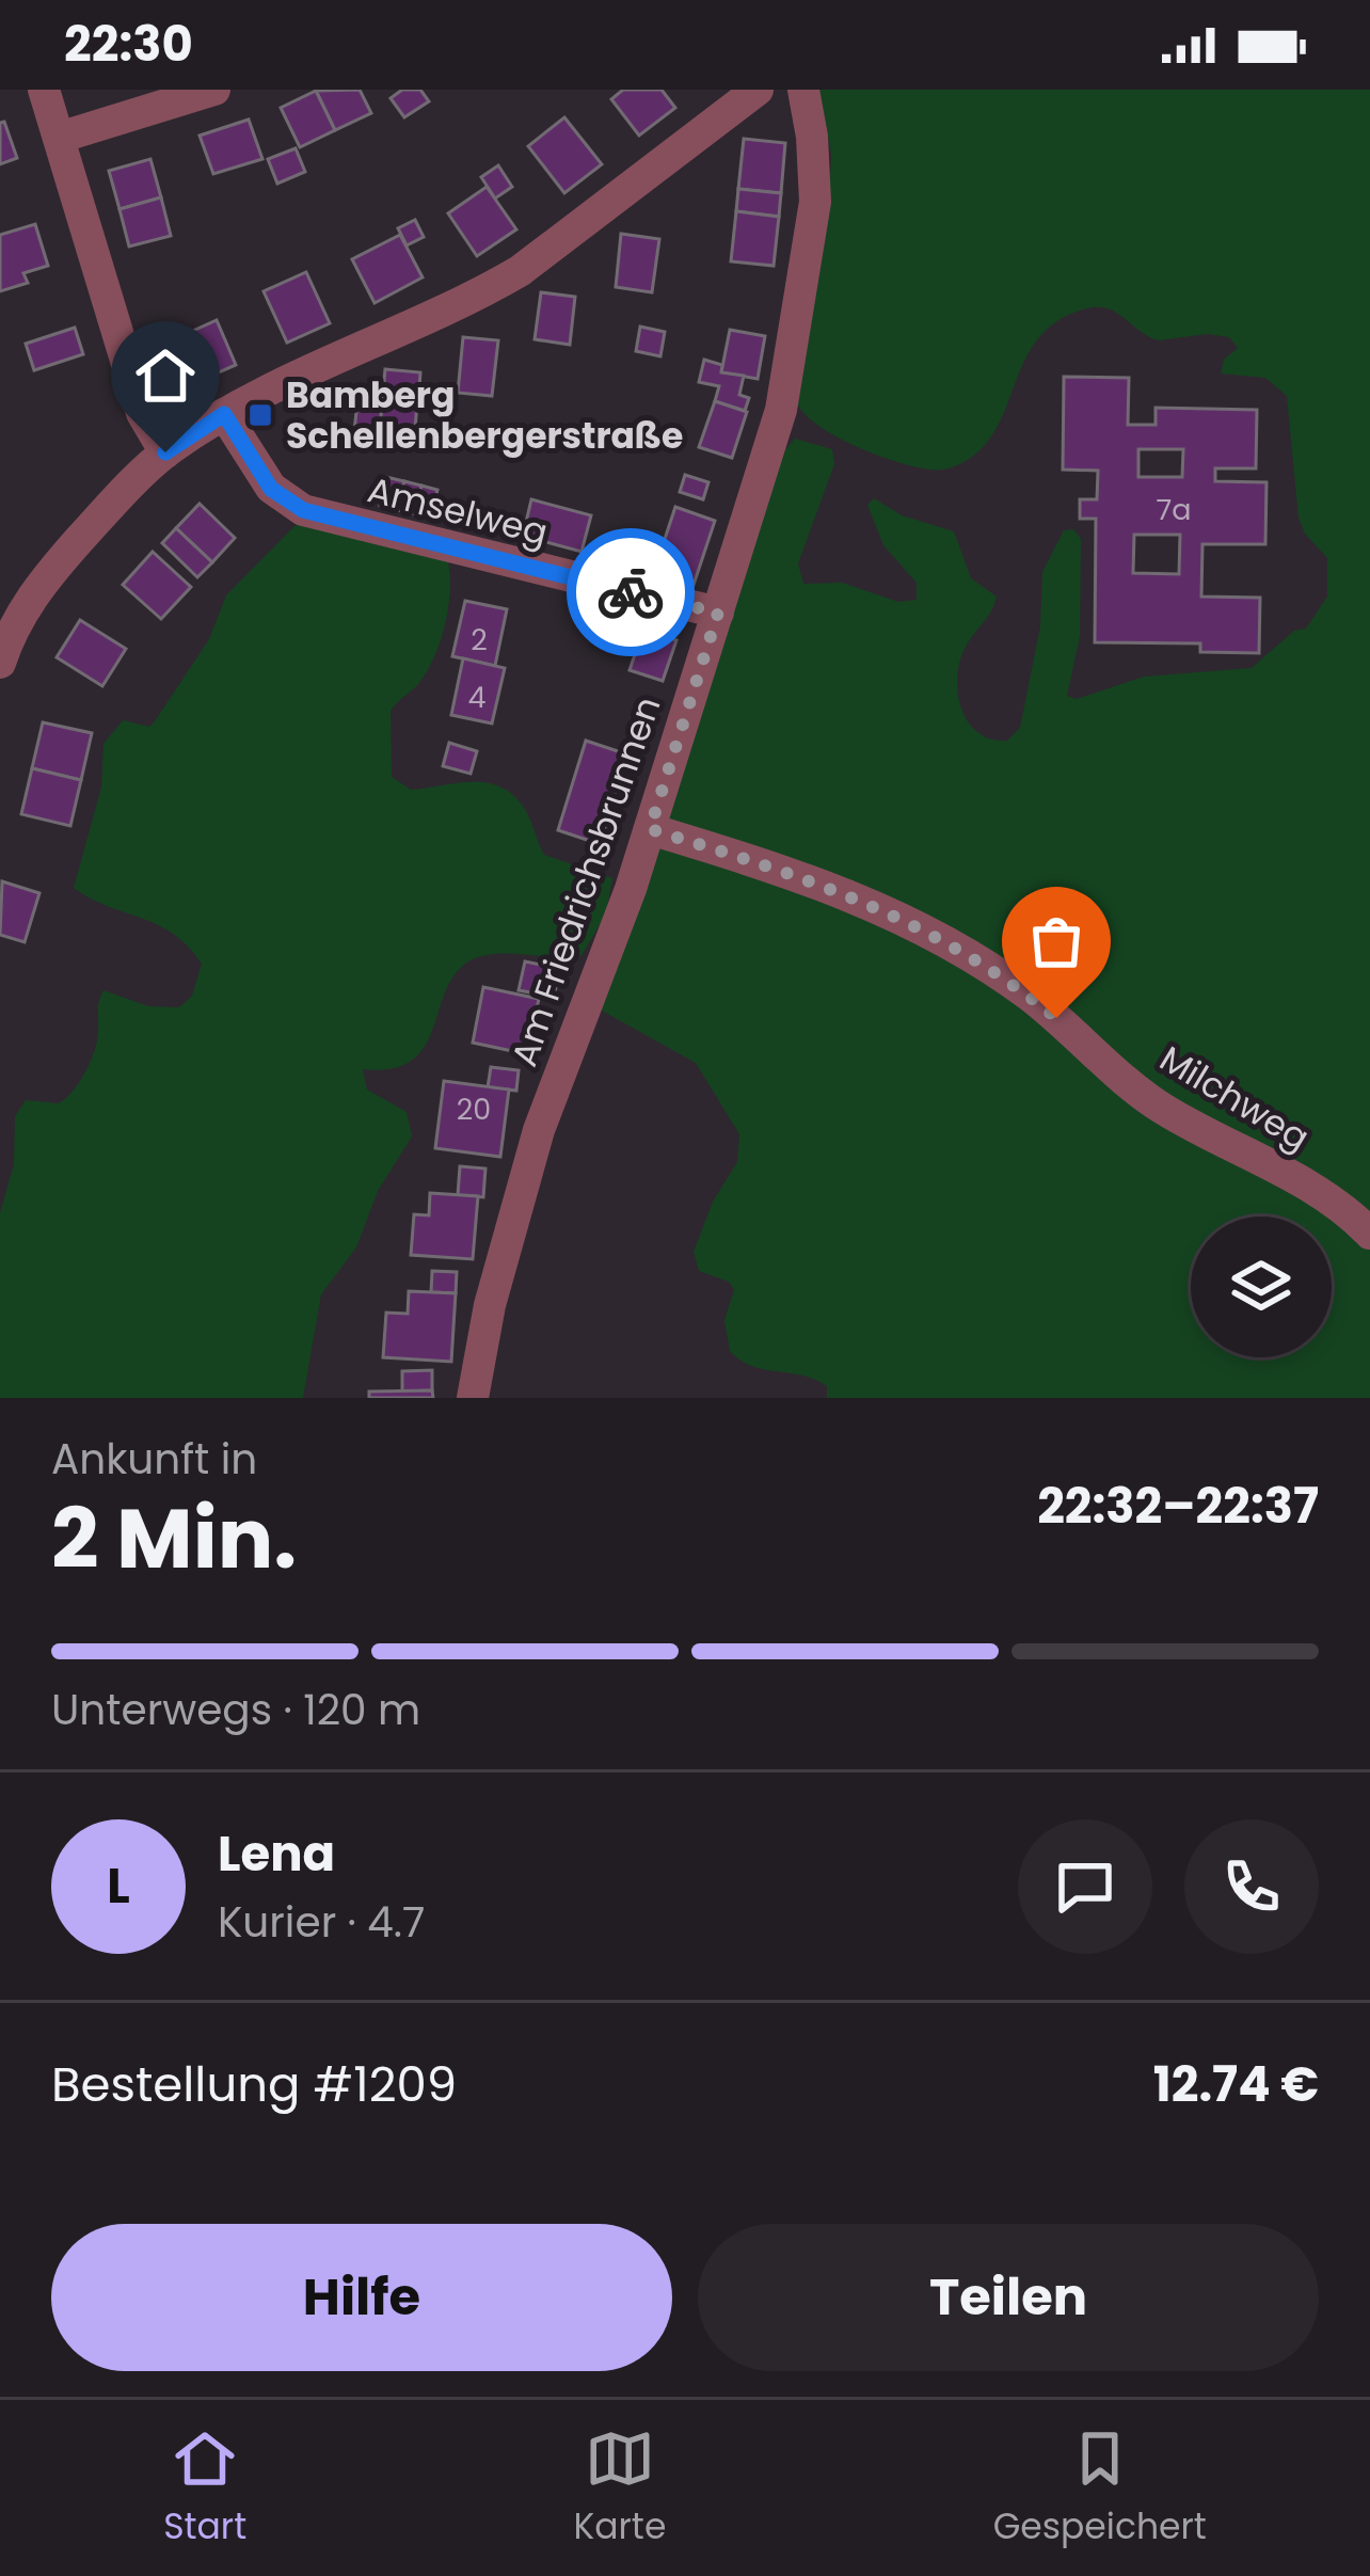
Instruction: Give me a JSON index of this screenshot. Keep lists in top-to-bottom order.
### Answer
{
  "streets": {
    "street": ["Amselweg", "Am Friedrichsbrunnen", "Milchweg"]
  },
  "crossings": [
    ["Amselweg", "Am Friedrichsbrunnen"],
    ["Am Friedrichsbrunnen", "Milchweg"]
  ],
  "places": {
    "transit": ["Bamberg Schellenbergerstraße"]
  },
  "house_numbers": [
    "7a",
    "2",
    "4",
    "20"
  ],
  "page": {
    "status": "22:30",
    "heading": ["2 Min.", "Ankunft in", "22:32–22:37"],
    "panel": [
      "Lena",
      "Kurier · 4.7",
      "Bestellung #1209",
      "12.74 €"
    ],
    "bar": "Unterwegs · 120 m",
    "round": "L",
    "buttons": ["Hilfe", "Teilen"],
    "tabs": ["Start", "Karte", "Gespeichert"]
  }
}
